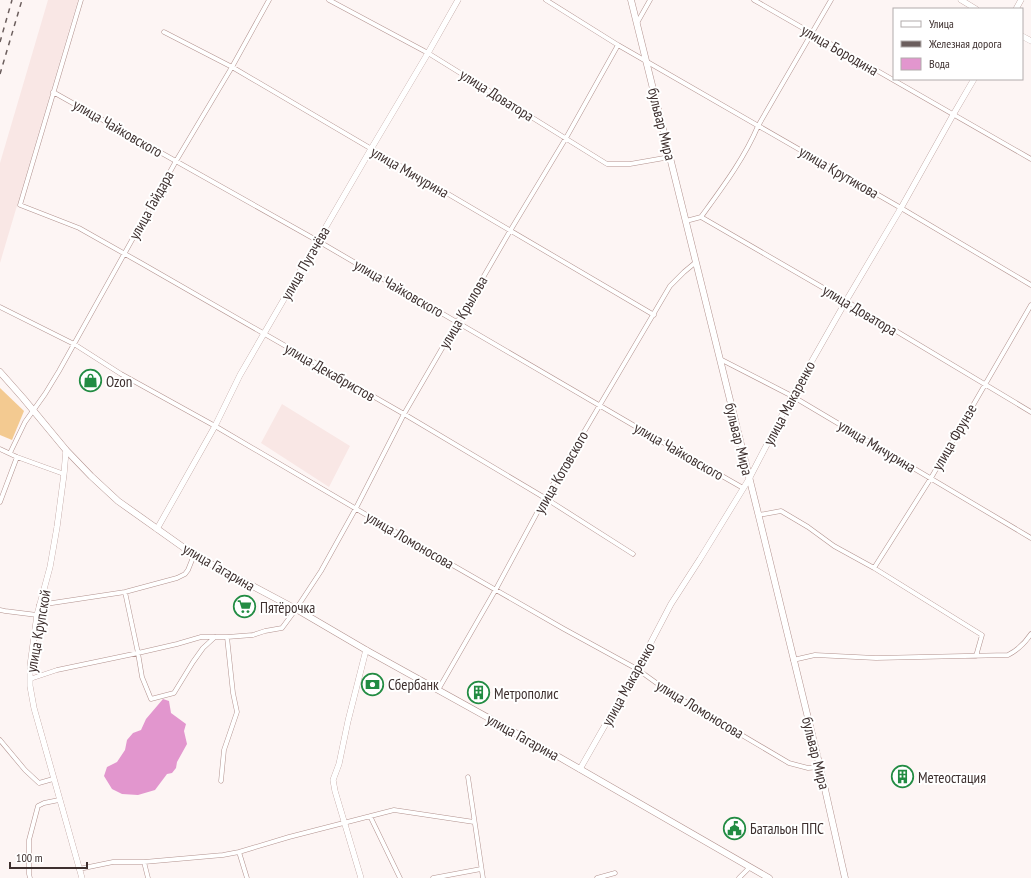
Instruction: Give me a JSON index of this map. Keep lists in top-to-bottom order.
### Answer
{
  "streets": {
    "main road": ["бульвар Мира", "улица Гагарина"],
    "street": [
      "улица Бородина",
      "улица Доватора",
      "улица Чайковского",
      "улица Мичурина",
      "улица Крутикова",
      "улица Гайдара",
      "улица Пугачёва",
      "улица Крылова",
      "улица Декабристов",
      "улица Макаренко",
      "улица Фрунзе",
      "улица Котовского",
      "улица Ломоносова",
      "улица Крупской"
    ]
  },
  "crossings": [
    ["улица Бородина", "улица Макаренко"],
    ["улица Доватора", "бульвар Мира"],
    ["улица Доватора", "улица Пугачёва"],
    ["улица Доватора", "улица Крылова"],
    ["улица Доватора", "улица Макаренко"],
    ["улица Доватора", "улица Фрунзе"],
    ["бульвар Мира", "улица Мичурина"],
    ["бульвар Мира", "улица Крутикова"],
    ["бульвар Мира", "улица Макаренко"],
    ["бульвар Мира", "улица Котовского"],
    ["бульвар Мира", "улица Ломоносова"],
    ["улица Чайковского", "улица Гайдара"],
    ["улица Чайковского", "улица Пугачёва"],
    ["улица Чайковского", "улица Крылова"],
    ["улица Чайковского", "улица Декабристов"],
    ["улица Чайковского", "улица Макаренко"],
    ["улица Чайковского", "улица Котовского"],
    ["улица Мичурина", "улица Гайдара"],
    ["улица Мичурина", "улица Пугачёва"],
    ["улица Мичурина", "улица Крылова"],
    ["улица Мичурина", "улица Макаренко"],
    ["улица Мичурина", "улица Фрунзе"],
    ["улица Мичурина", "улица Котовского"],
    ["улица Крутикова", "улица Макаренко"],
    ["улица Гайдара", "улица Декабристов"],
    ["улица Гайдара", "улица Ломоносова"],
    ["улица Гайдара", "улица Гагарина"],
    ["улица Пугачёва", "улица Декабристов"],
    ["улица Пугачёва", "улица Ломоносова"],
    ["улица Пугачёва", "улица Гагарина"],
    ["улица Крылова", "улица Декабристов"],
    ["улица Крылова", "улица Ломоносова"],
    ["улица Крылова", "улица Гагарина"],
    ["улица Крылова", "улица Крупской"],
    ["улица Декабристов", "улица Котовского"],
    ["улица Макаренко", "улица Ломоносова"],
    ["улица Макаренко", "улица Гагарина"],
    ["улица Котовского", "улица Ломоносова"],
    ["улица Котовского", "улица Гагарина"],
    ["улица Гагарина", "улица Крупской"]
  ],
  "places": {
    "shop": ["Ozon"],
    "supermarket": ["Пятёрочка"],
    "bank": ["Сбербанк"],
    "building": ["Метрополис", "Метеостация"],
    "public building": ["Батальон ППС"]
  },
  "legend": ["Улица", "Железная дорога", "Вода"],
  "scale_bar": "100 m"
}
